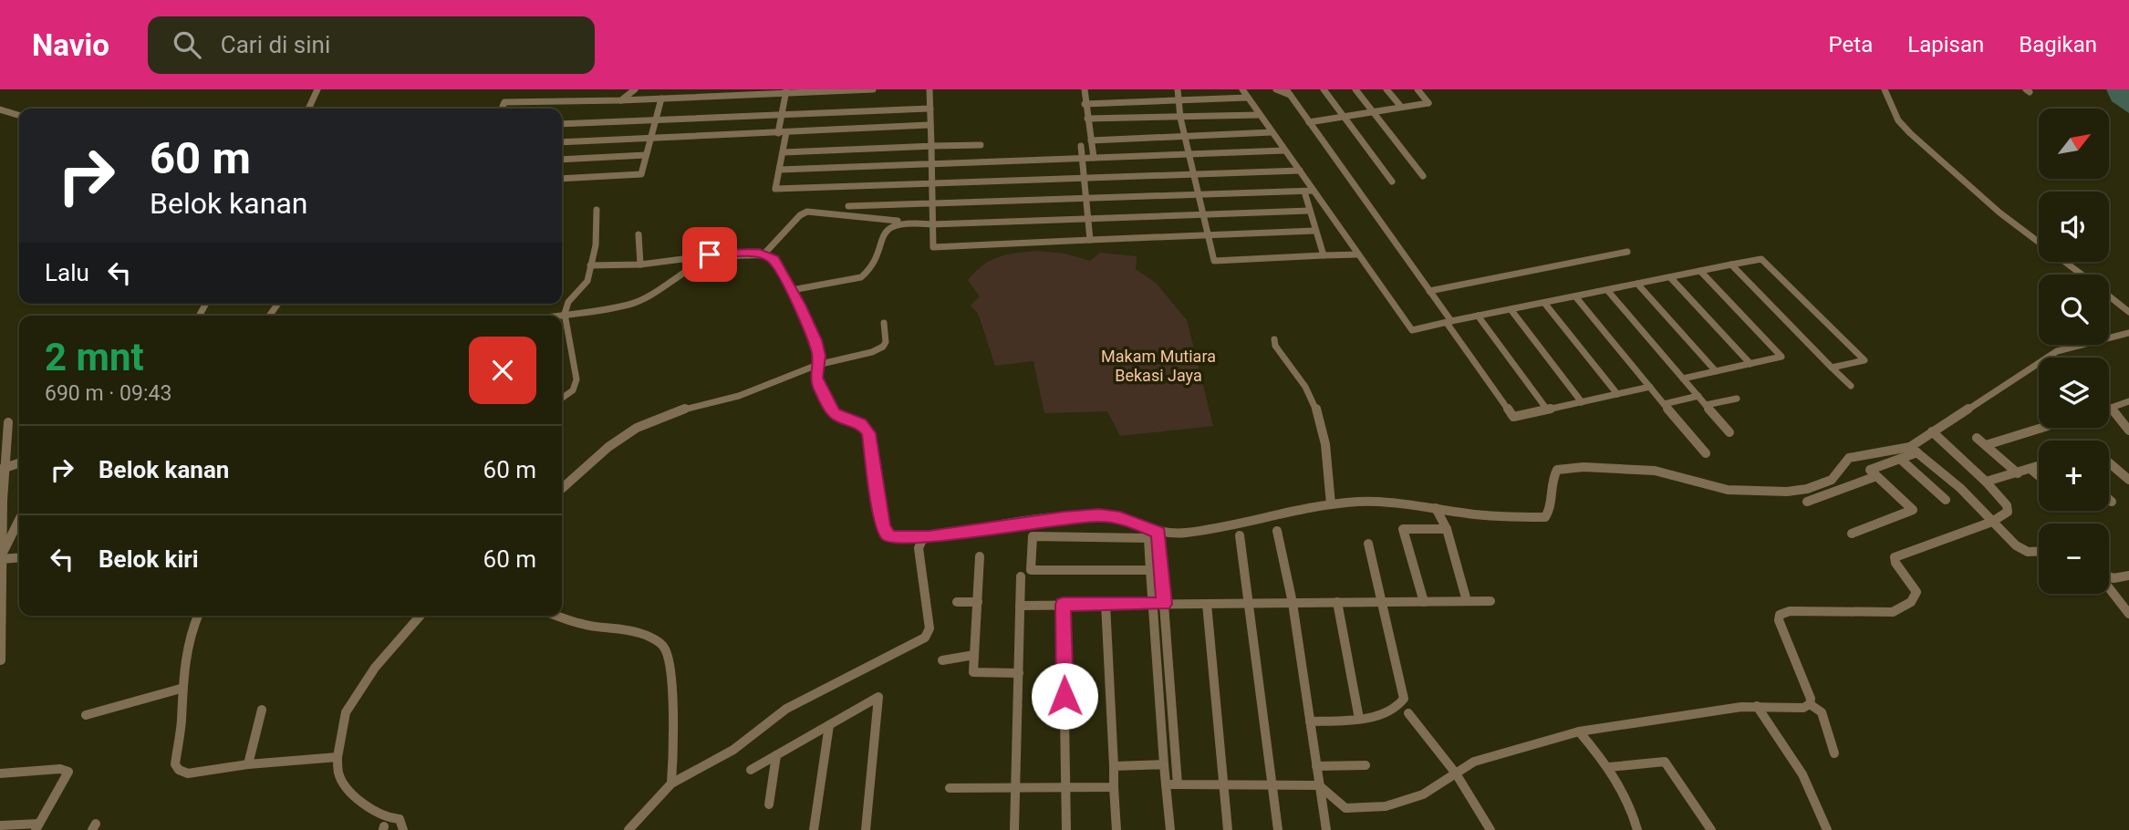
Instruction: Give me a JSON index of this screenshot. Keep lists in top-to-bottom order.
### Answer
{
  "parks": ["Makam Mutiara Bekasi Jaya"],
  "north": "top right",
  "page": {
    "header": "Navio",
    "search": "Cari di sini",
    "nav": ["Peta", "Lapisan", "Bagikan"],
    "map_buttons": ["+", "−"],
    "turn": ["60 m", "Belok kanan"],
    "then": "Lalu",
    "heading": ["2 mnt", "690 m · 09:43"],
    "list": [
      {
        "name": "Belok kanan",
        "value": "60 m"
      },
      {
        "name": "Belok kiri",
        "value": "60 m"
      }
    ]
  }
}
